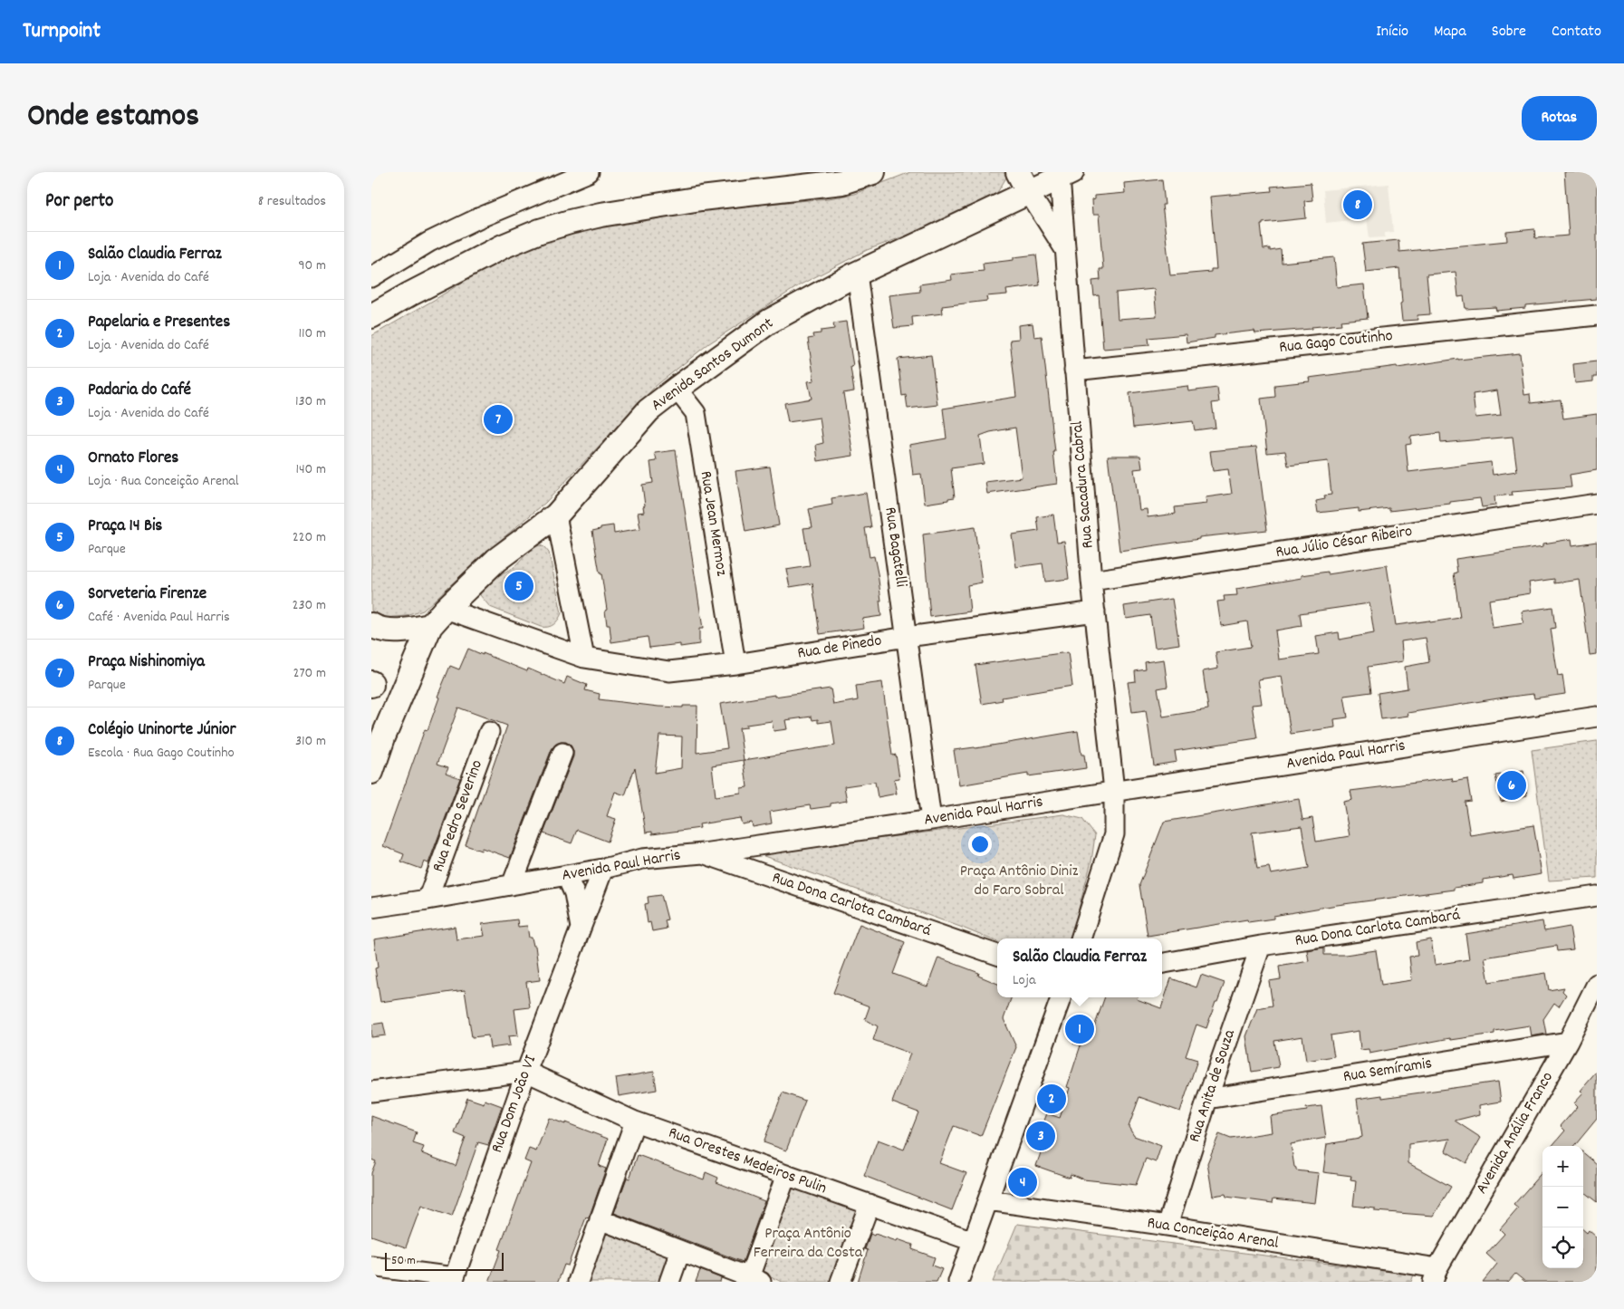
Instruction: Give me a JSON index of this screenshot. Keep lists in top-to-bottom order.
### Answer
{
  "streets": {
    "main road": ["Avenida Santos Dumont"],
    "street": [
      "Rua Gago Coutinho",
      "Rua Sacadura Cabral",
      "Rua Jean Mermoz",
      "Rua Júlio César Ribeiro",
      "Rua Bagatelli",
      "Rua de Pinedo",
      "Avenida Paul Harris",
      "Rua Pedro Severino",
      "Rua Dona Carlota Cambará",
      "Rua Semíramis",
      "Rua Anita de Souza",
      "Rua Dom João VI",
      "Avenida Anália Franco",
      "Rua Orestes Medeiros Pulin",
      "Rua Conceição Arenal"
    ]
  },
  "crossings": [
    ["Rua Gago Coutinho", "Rua Sacadura Cabral"],
    ["Avenida Santos Dumont", "Rua Sacadura Cabral"],
    ["Avenida Santos Dumont", "Rua Jean Mermoz"],
    ["Avenida Santos Dumont", "Rua Bagatelli"],
    ["Avenida Santos Dumont", "Rua de Pinedo"],
    ["Rua Sacadura Cabral", "Rua Júlio César Ribeiro"],
    ["Rua Sacadura Cabral", "Rua de Pinedo"],
    ["Rua Sacadura Cabral", "Avenida Paul Harris"],
    ["Rua Jean Mermoz", "Rua de Pinedo"],
    ["Rua Bagatelli", "Rua de Pinedo"],
    ["Rua Bagatelli", "Avenida Paul Harris"],
    ["Avenida Paul Harris", "Rua Pedro Severino"],
    ["Avenida Paul Harris", "Rua Dona Carlota Cambará"],
    ["Avenida Paul Harris", "Rua Dom João VI"],
    ["Rua Dona Carlota Cambará", "Rua Anita de Souza"],
    ["Rua Semíramis", "Rua Anita de Souza"],
    ["Rua Semíramis", "Avenida Anália Franco"],
    ["Rua Anita de Souza", "Rua Conceição Arenal"],
    ["Rua Dom João VI", "Rua Orestes Medeiros Pulin"],
    ["Avenida Anália Franco", "Rua Conceição Arenal"]
  ],
  "parks": ["Praça Antônio Diniz do Faro Sobral", "Praça Antônio Ferreira da Costa"],
  "scale_bar": "50 m",
  "page": {
    "header": "Turnpoint",
    "nav": [
      "Início",
      "Mapa",
      "Sobre",
      "Contato"
    ],
    "title": "Onde estamos",
    "buttons": "Rotas",
    "heading": ["Por perto", "8 resultados"],
    "pins": [
      "8",
      "7",
      "5",
      "6",
      "1",
      "2",
      "3",
      "4"
    ],
    "list": [
      {
        "mark": "1",
        "name": "Salão Claudia Ferraz",
        "note": "Loja · Avenida do Café",
        "value": "90 m"
      },
      {
        "mark": "2",
        "name": "Papelaria e Presentes",
        "note": "Loja · Avenida do Café",
        "value": "110 m"
      },
      {
        "mark": "3",
        "name": "Padaria do Café",
        "note": "Loja · Avenida do Café",
        "value": "130 m"
      },
      {
        "mark": "4",
        "name": "Ornato Flores",
        "note": "Loja · Rua Conceição Arenal",
        "value": "140 m"
      },
      {
        "mark": "5",
        "name": "Praça 14 Bis",
        "note": "Parque",
        "value": "220 m"
      },
      {
        "mark": "6",
        "name": "Sorveteria Firenze",
        "note": "Café · Avenida Paul Harris",
        "value": "230 m"
      },
      {
        "mark": "7",
        "name": "Praça Nishinomiya",
        "note": "Parque",
        "value": "270 m"
      },
      {
        "mark": "8",
        "name": "Colégio Uninorte Júnior",
        "note": "Escola · Rua Gago Coutinho",
        "value": "310 m"
      }
    ],
    "popup": ["Salão Claudia Ferraz", "Loja"],
    "map_buttons": ["+", "−"],
    "scale": "50 m"
  }
}
